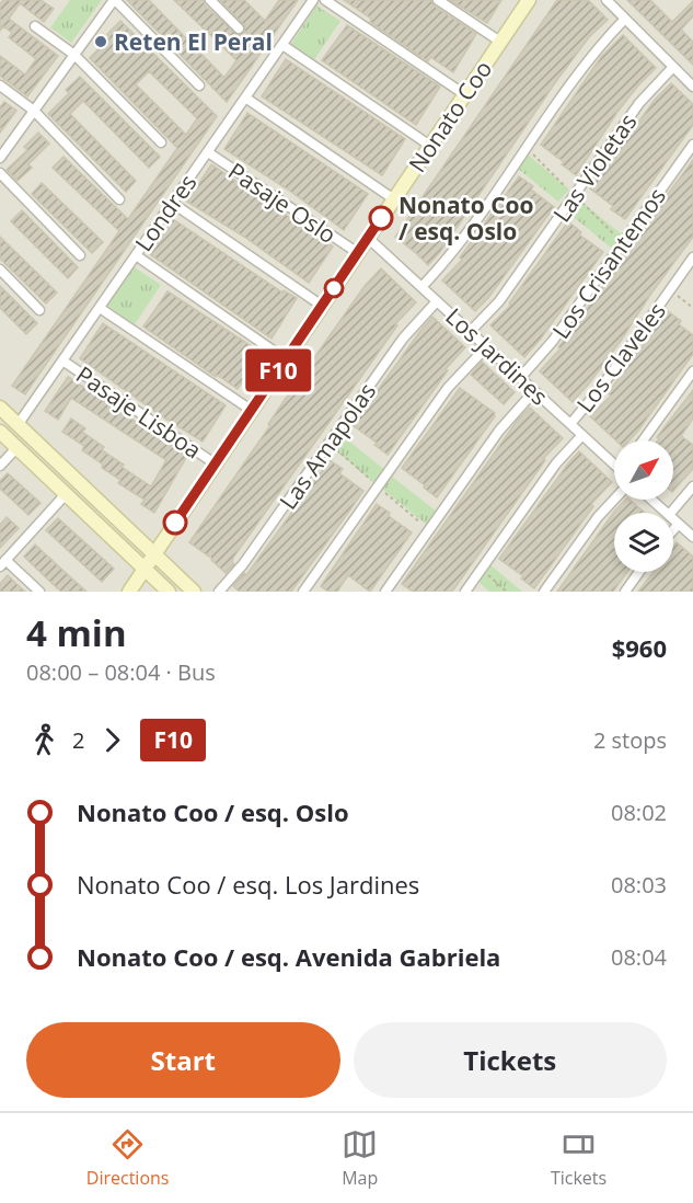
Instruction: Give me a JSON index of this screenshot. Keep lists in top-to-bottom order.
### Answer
{
  "streets": {
    "main road": ["Nonato Coo"],
    "street": [
      "Las Violetas",
      "Pasaje Oslo",
      "Londres",
      "Los Crisantemos",
      "Los Jardines",
      "Los Claveles",
      "Pasaje Lisboa",
      "Las Amapolas"
    ]
  },
  "crossings": [
    ["Nonato Coo", "Pasaje Oslo"],
    ["Nonato Coo", "Los Jardines"],
    ["Nonato Coo", "Pasaje Lisboa"],
    ["Las Violetas", "Los Jardines"],
    ["Pasaje Oslo", "Londres"],
    ["Londres", "Pasaje Lisboa"],
    ["Los Crisantemos", "Los Jardines"],
    ["Los Jardines", "Los Claveles"],
    ["Los Jardines", "Las Amapolas"]
  ],
  "places": ["Reten El Peral", "Nonato Coo / esq. Oslo"],
  "lines": ["bus line F10"],
  "north": "top right",
  "page": {
    "on_map": "F10",
    "heading": ["4 min", "08:00 – 08:04 · Bus", "$960"],
    "legs": ["2", "F10", "2 stops"],
    "list": [
      {
        "name": "Nonato Coo / esq. Oslo",
        "value": "08:02"
      },
      {
        "name": "Nonato Coo / esq. Los Jardines",
        "value": "08:03"
      },
      {
        "name": "Nonato Coo / esq. Avenida Gabriela",
        "value": "08:04"
      }
    ],
    "buttons": ["Start", "Tickets"],
    "tabs": ["Directions", "Map", "Tickets"]
  }
}
